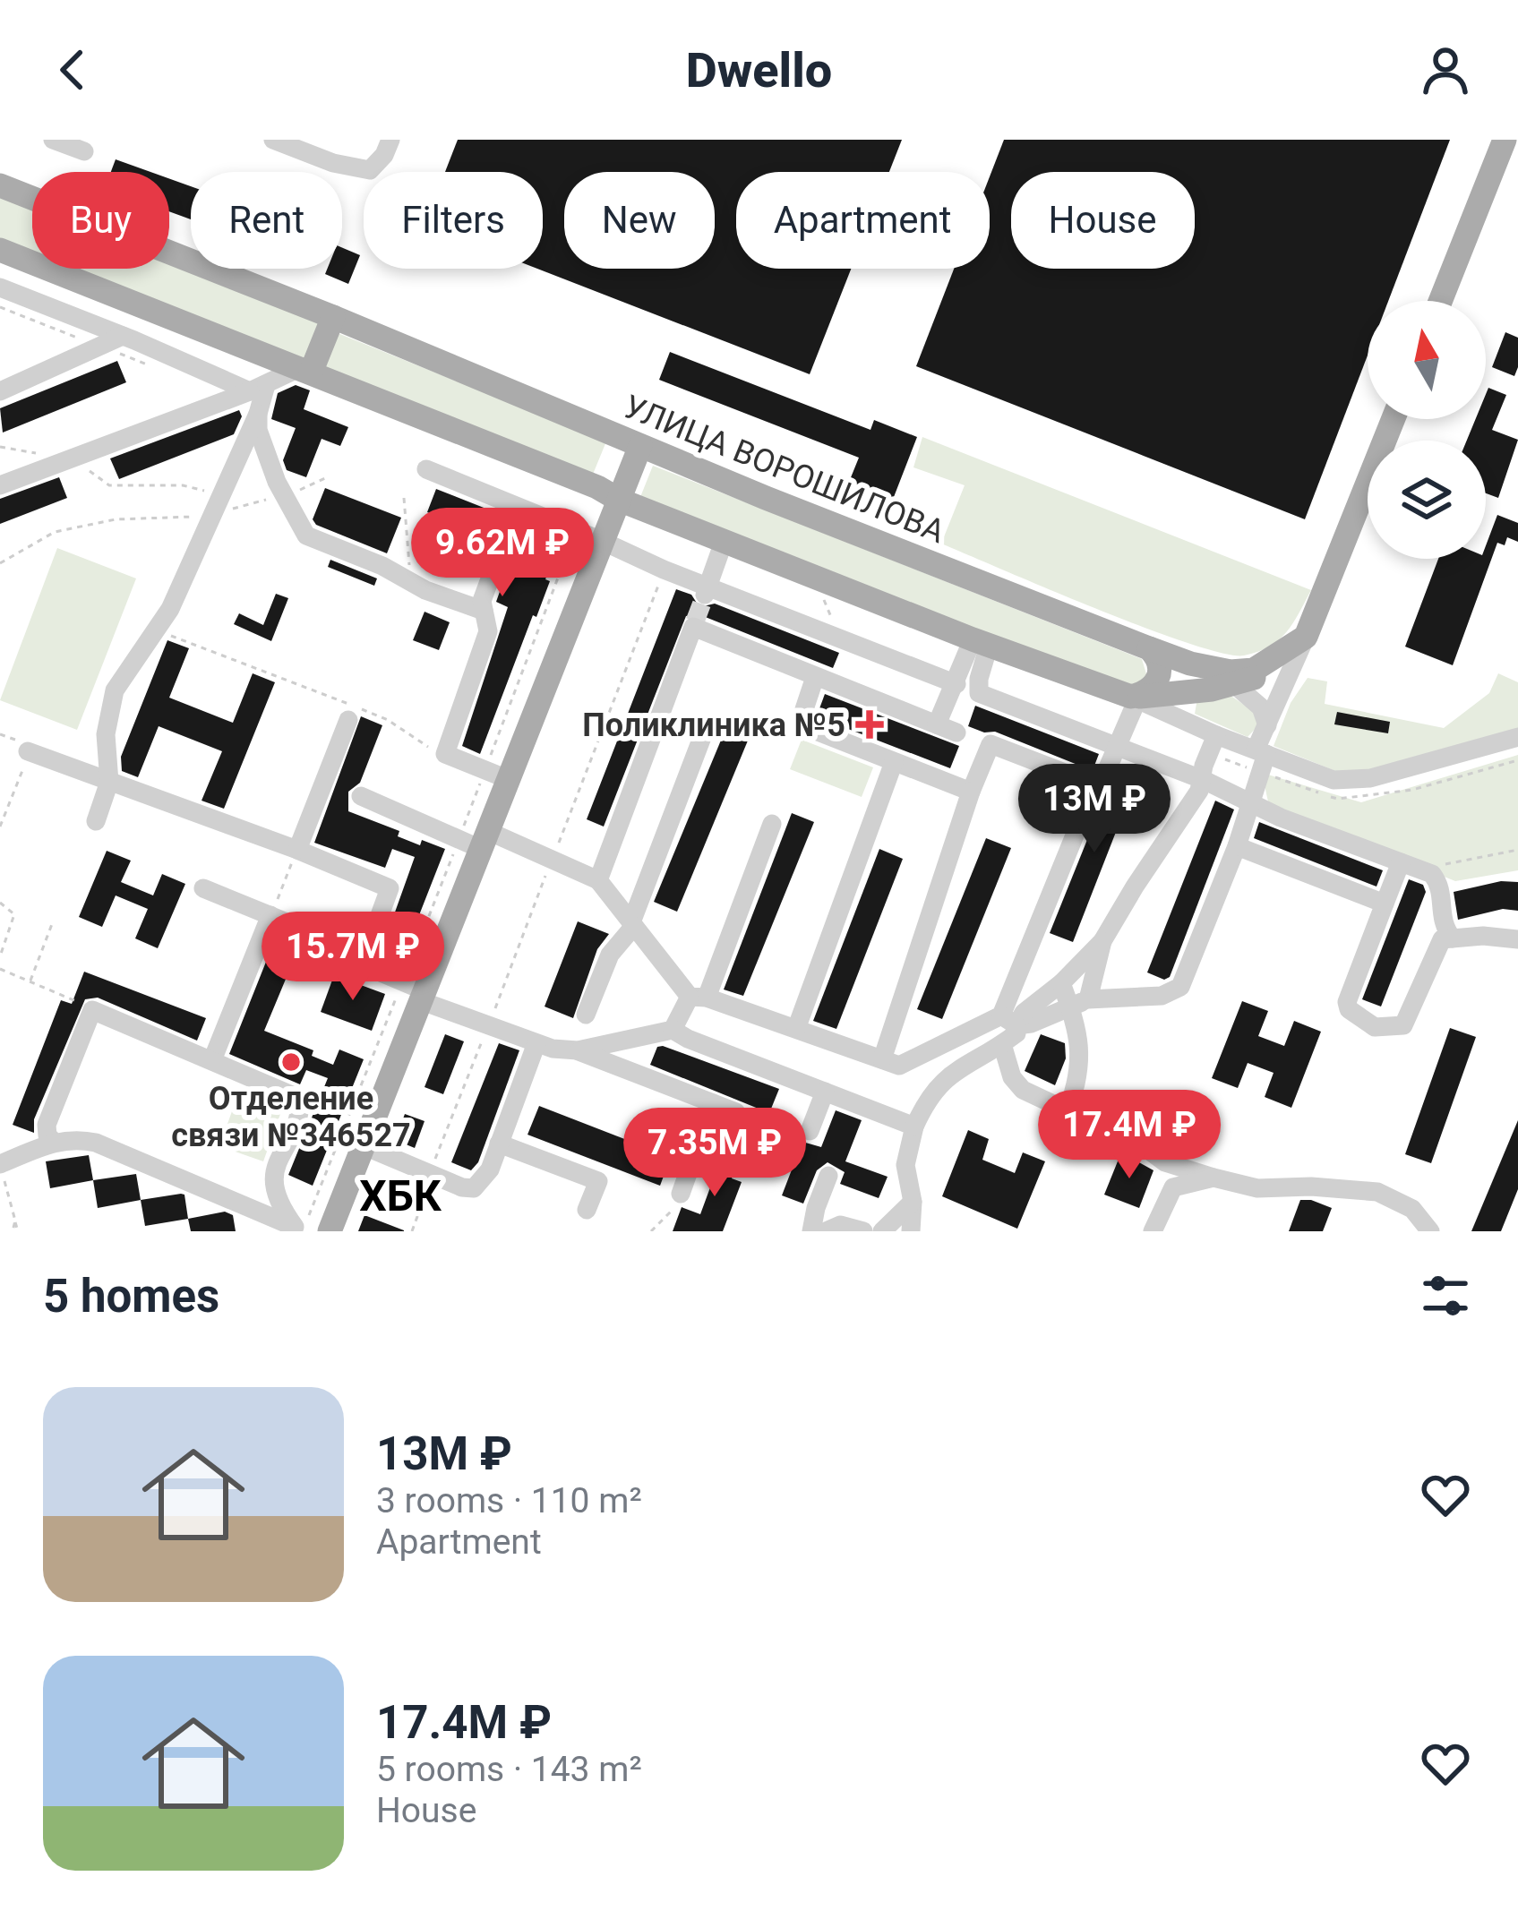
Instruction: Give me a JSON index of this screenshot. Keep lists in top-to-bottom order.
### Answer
{
  "streets": {
    "main road": ["УЛИЦА ВОРОШИЛОВА"]
  },
  "districts": ["ХБК"],
  "places": {
    "health": ["Поликлиника №5"],
    "other": ["Отделение связи №346527"]
  },
  "north": "top",
  "page": {
    "header": "Dwello",
    "chip": [
      "Buy",
      "Rent",
      "Filters",
      "New",
      "Apartment",
      "House"
    ],
    "price": [
      "9.62M ₽",
      "13M ₽",
      "15.7M ₽",
      "17.4M ₽",
      "7.35M ₽"
    ],
    "heading": "5 homes",
    "list": [
      {
        "name": "13M ₽",
        "note": "3 rooms · 110 m² · Apartment"
      },
      {
        "name": "17.4M ₽",
        "note": "5 rooms · 143 m² · House"
      }
    ]
  }
}
